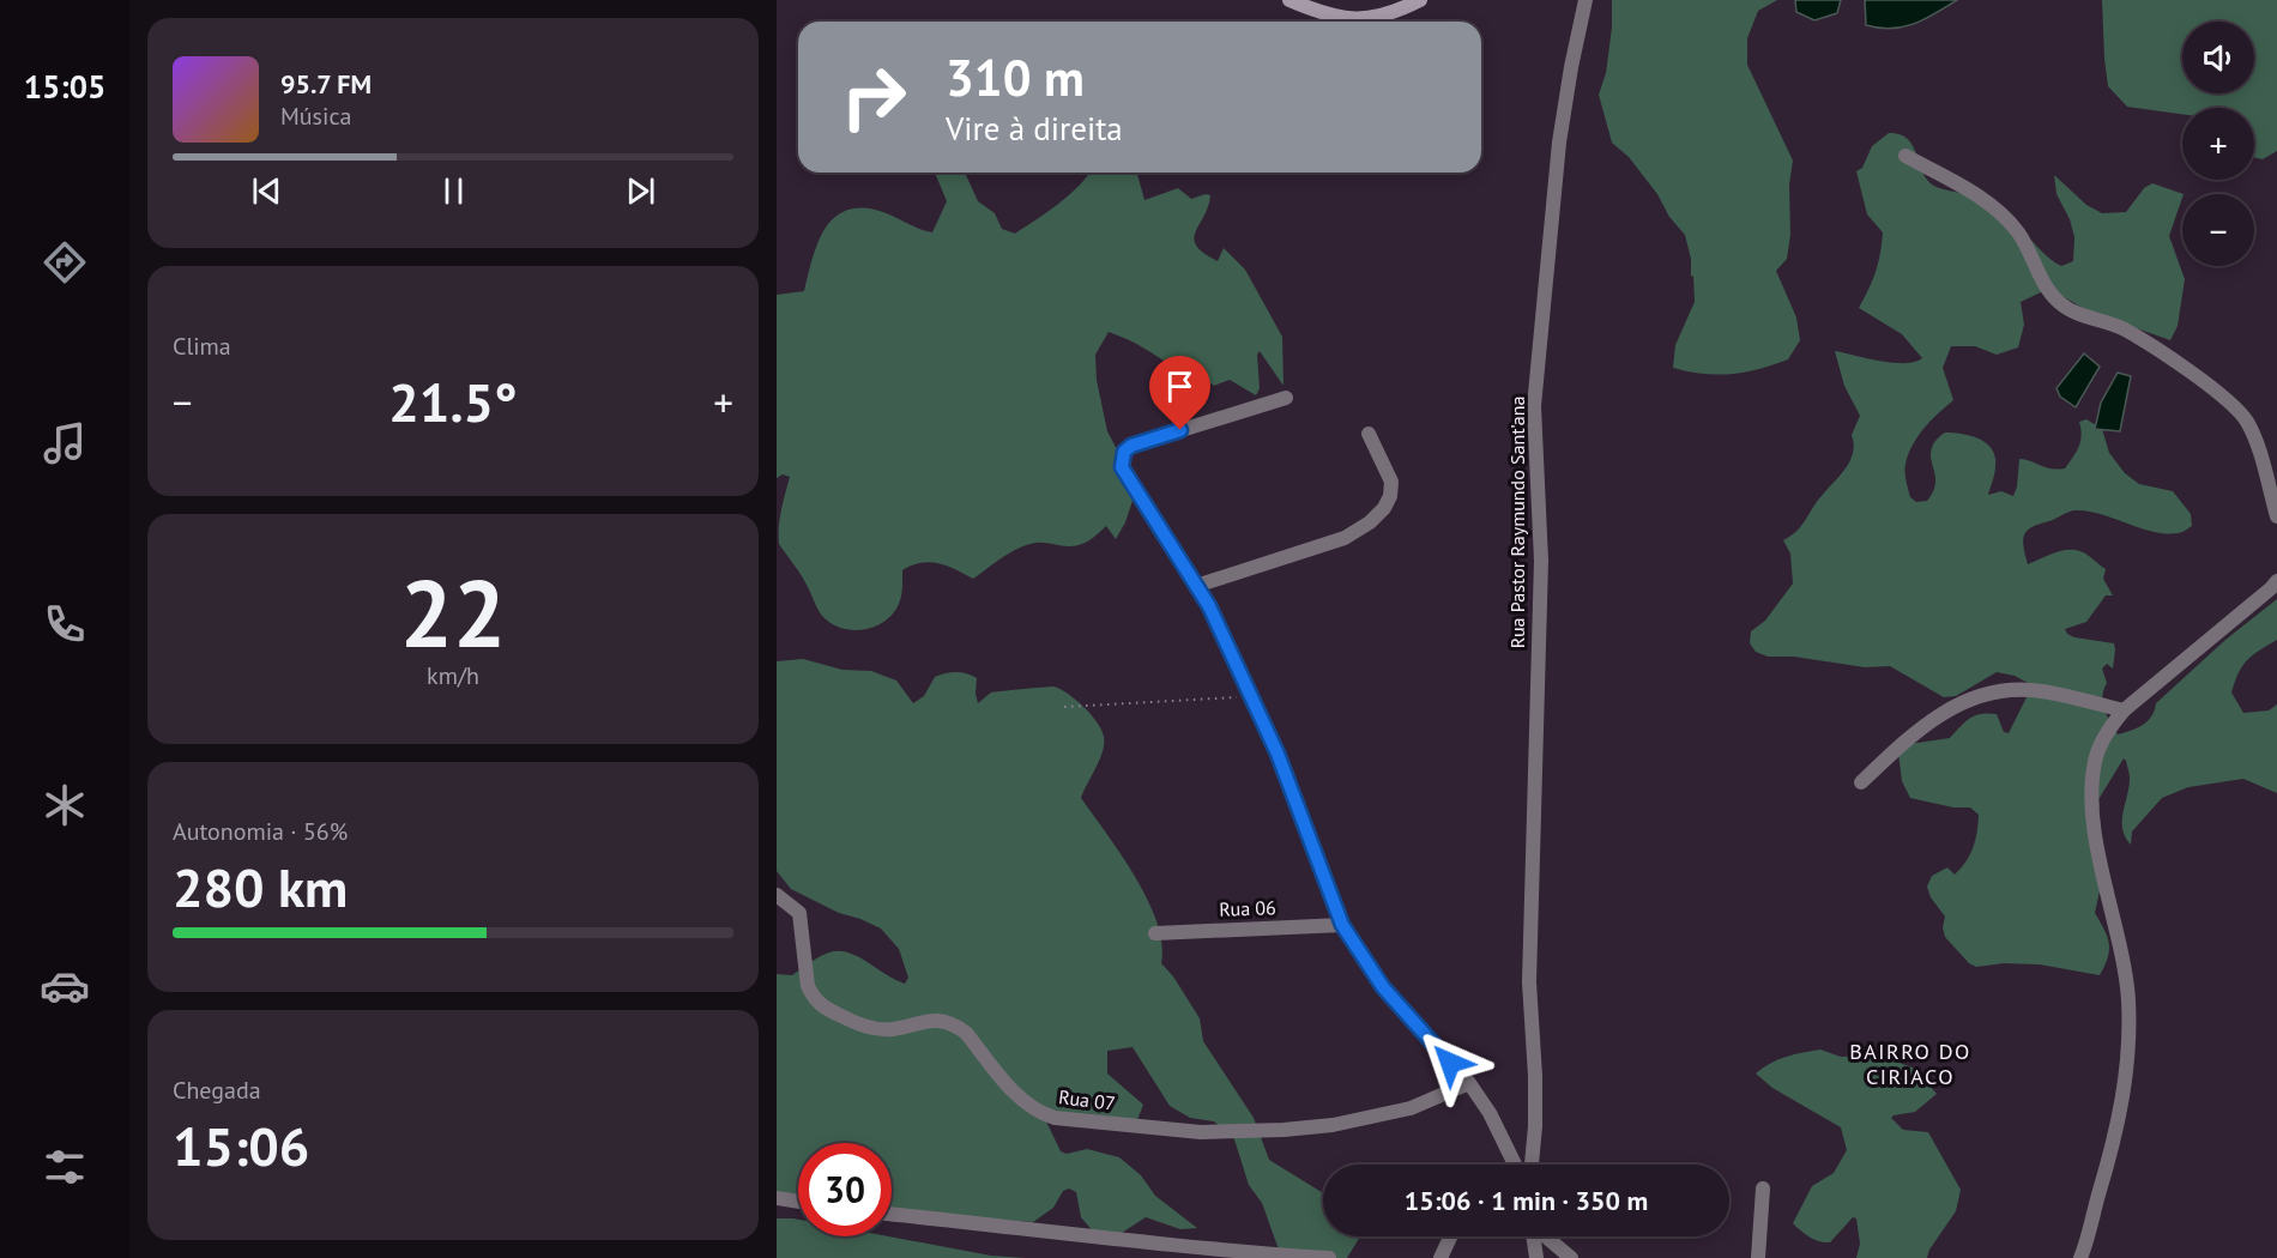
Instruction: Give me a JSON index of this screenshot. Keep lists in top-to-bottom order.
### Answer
{
  "streets": {
    "street": ["Rua Pastor Raymundo Sant’ana", "Rua 06", "Rua 07"]
  },
  "districts": ["BAIRRO DO CIRIACO"],
  "page": {
    "tabs": "15:05",
    "map_buttons": ["+", "−"],
    "turn": ["310 m", "Vire à direita"],
    "song": ["95.7 FM", "Música"],
    "tile": [
      "Clima",
      ["22", "km/h"],
      ["Autonomia · 56%", "280 km"],
      ["Chegada", "15:06"]
    ],
    "heat": ["−", "21.5°", "+"],
    "limit": "30",
    "trip": "15:06 · 1 min · 350 m"
  }
}
